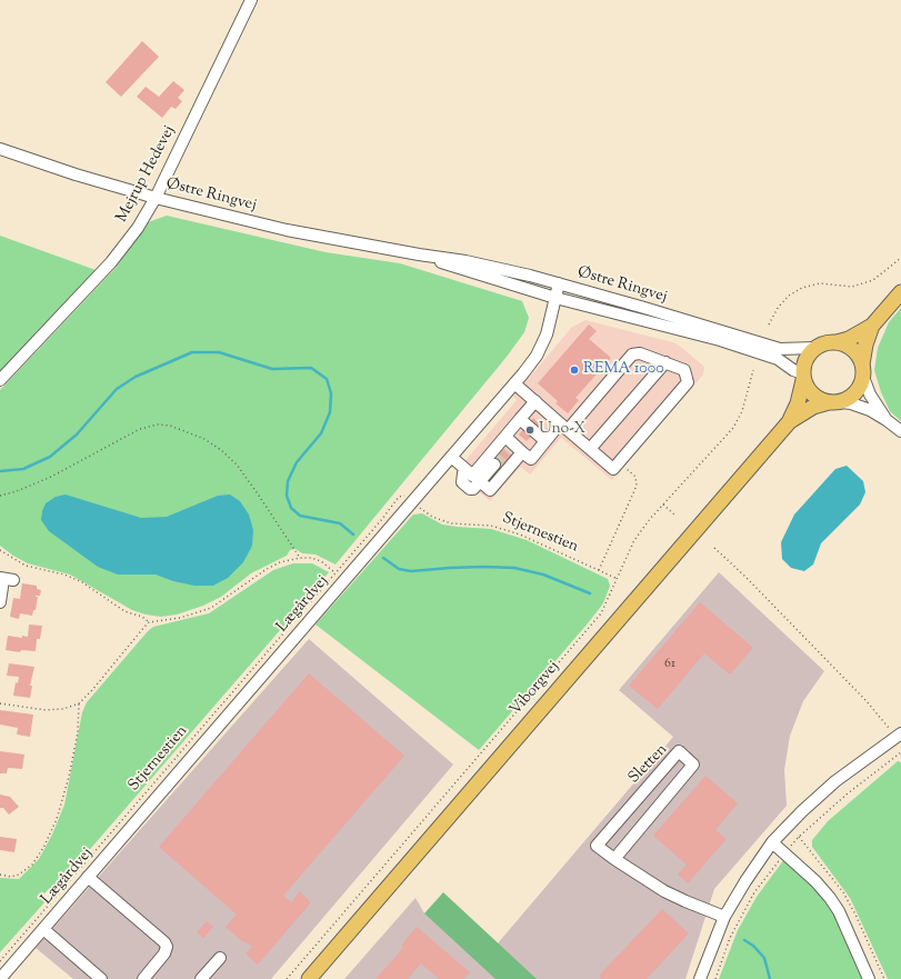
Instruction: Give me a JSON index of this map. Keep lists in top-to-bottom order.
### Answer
{
  "streets": {
    "main road": ["Viborgvej"],
    "street": [
      "Mejrup Hedevej",
      "Østre Ringvej",
      "Lægårdvej",
      "Sletten"
    ],
    "path": ["Stjernestien"]
  },
  "crossings": [
    ["Mejrup Hedevej", "Østre Ringvej"],
    ["Østre Ringvej", "Lægårdvej"],
    ["Østre Ringvej", "Viborgvej"],
    ["Stjernestien", "Lægårdvej"]
  ],
  "places": ["REMA 1000", "Uno-X"],
  "house_numbers": ["61"]
}
